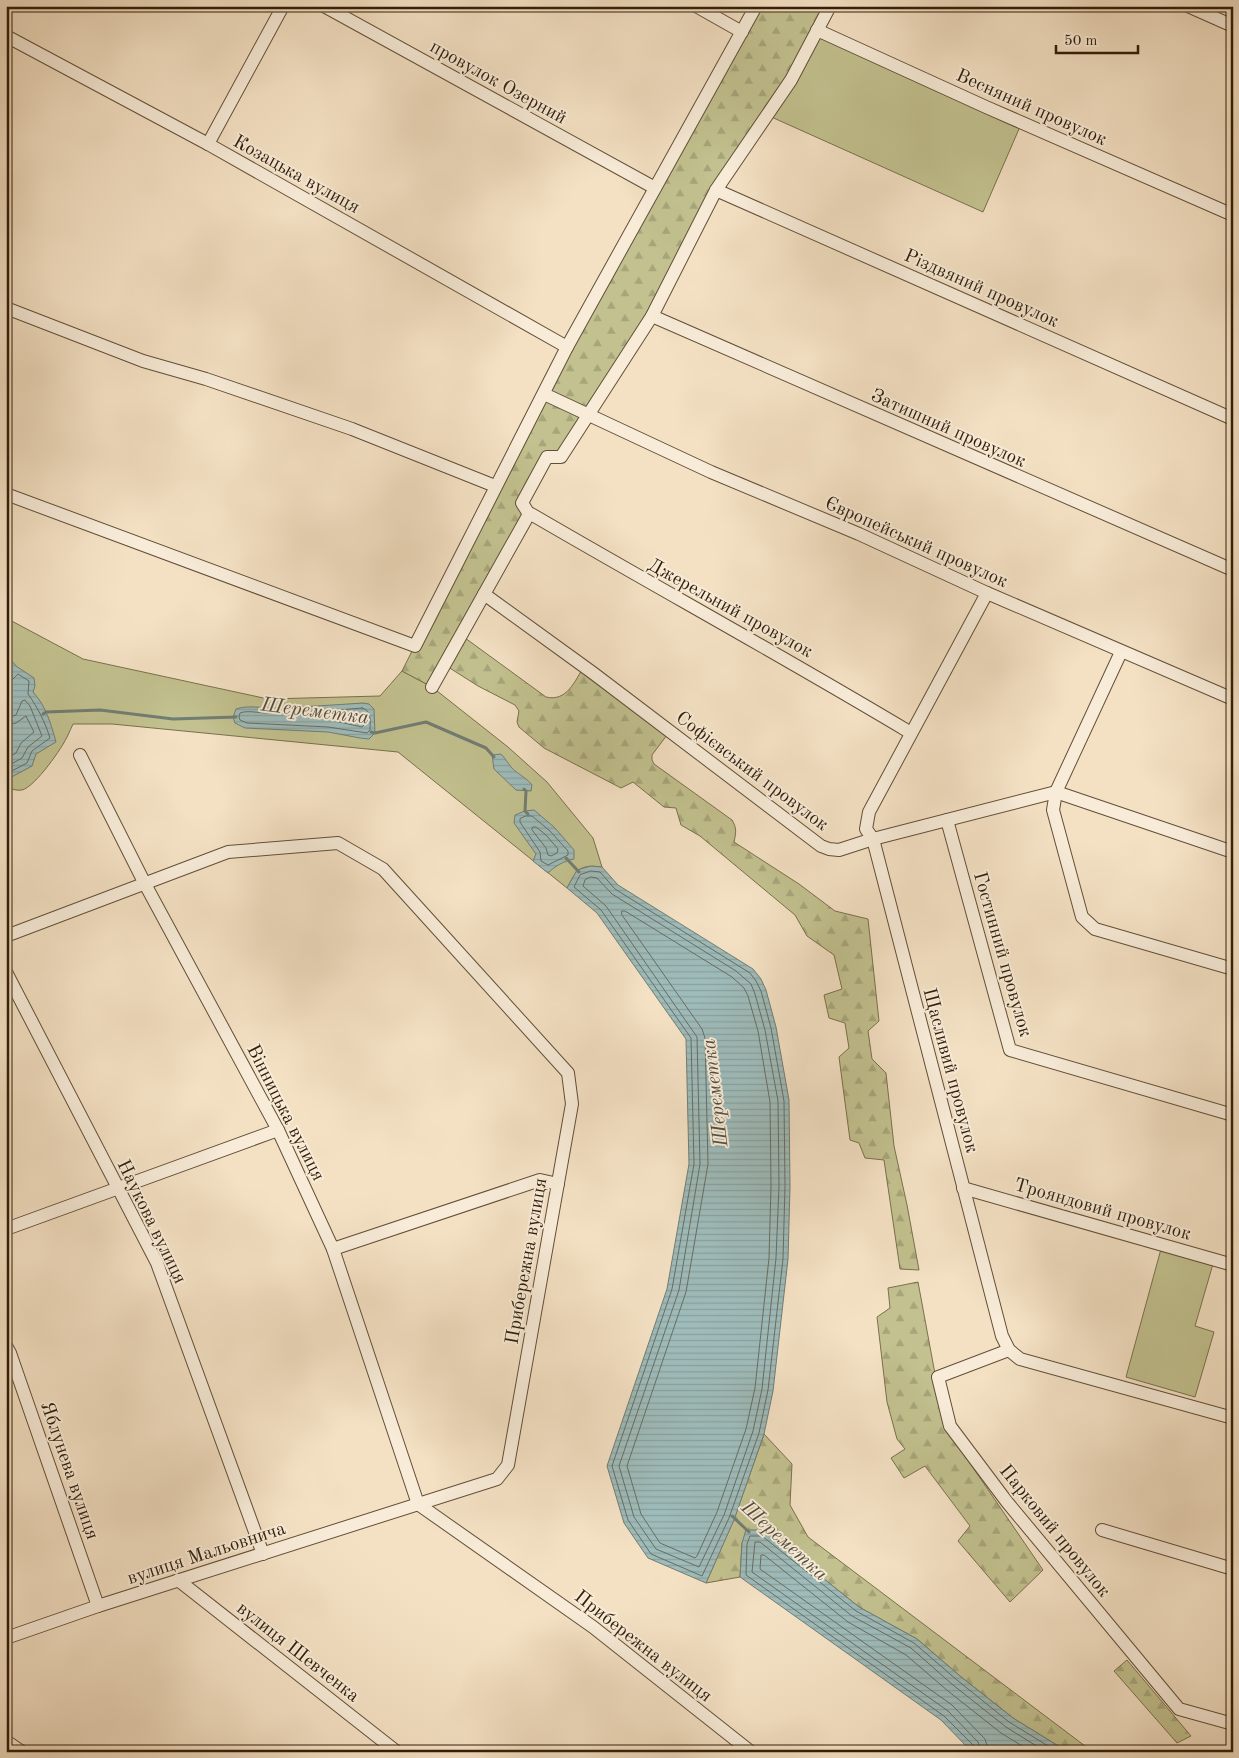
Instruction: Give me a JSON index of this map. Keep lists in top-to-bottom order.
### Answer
{
  "streets": {
    "street": [
      "провулок Озерний",
      "Весняний провулок",
      "Козацька вулиця",
      "Різдвяний провулок",
      "Затишний провулок",
      "Європейський провулок",
      "Джерельний провулок",
      "Софієвський провулок",
      "Гостинний провулок",
      "Щасливий провулок",
      "Вінницька вулиця",
      "Трояндовий провулок",
      "Наукова вулиця",
      "Прибережна вулиця",
      "Яблунева вулиця",
      "Парковий провулок",
      "вулиця Мальовнича",
      "вулиця Шевченка"
    ]
  },
  "crossings": [
    ["Європейський провулок", "Щасливий провулок"],
    ["Джерельний провулок", "Щасливий провулок"],
    ["Софієвський провулок", "Гостинний провулок"],
    ["Софієвський провулок", "Щасливий провулок"],
    ["Щасливий провулок", "Трояндовий провулок"],
    ["Щасливий провулок", "Парковий провулок"],
    ["Вінницька вулиця", "Прибережна вулиця"],
    ["Вінницька вулиця", "вулиця Мальовнича"],
    ["Наукова вулиця", "вулиця Мальовнича"],
    ["Прибережна вулиця", "вулиця Мальовнича"],
    ["Яблунева вулиця", "вулиця Мальовнича"],
    ["вулиця Мальовнича", "вулиця Шевченка"]
  ],
  "water": ["Шереметка"],
  "scale_bar": "50 m"
}
